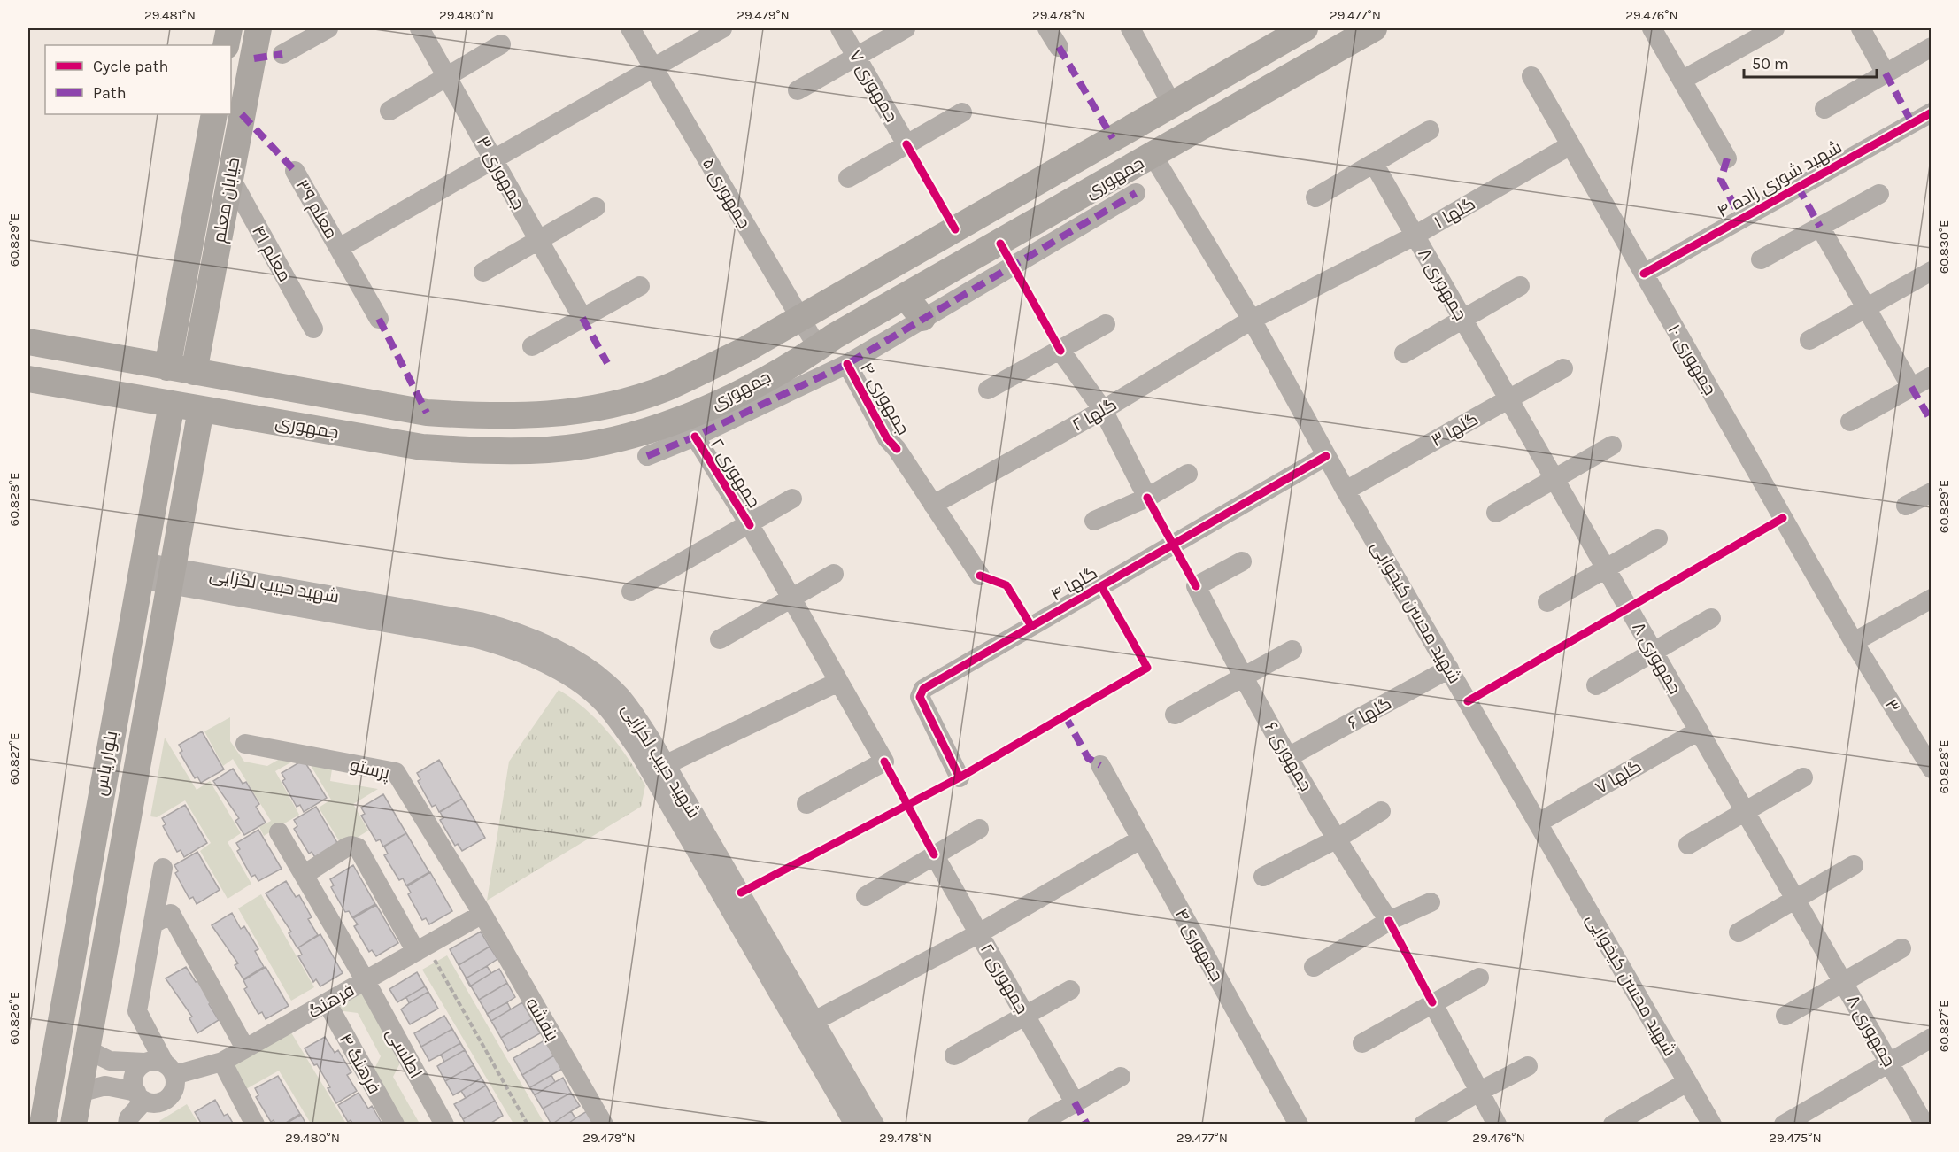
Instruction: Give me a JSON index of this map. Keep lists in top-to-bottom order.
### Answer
{
  "streets": {
    "main road": ["جمهوری", "خیابان معلم", "بلوار یاس"],
    "street": [
      "جمهوری ۷",
      "جمهوری ۳",
      "شهید شوری زاده ۴",
      "جمهوری ۵",
      "معلم ۳۹",
      "گلها ۱",
      "معلم ۴۱",
      "جمهوری ۸",
      "جمهوری ۱۰",
      "جمهوری ۴",
      "گلها ۲",
      "گلها ۳",
      "جمهوری ۲",
      "گلها ۴",
      "شهید حبیب لکزایی",
      "شهید محسن کیخوایی",
      "۳",
      "گلها ۶",
      "جمهوری ۶",
      "پرستو",
      "گلها ۷",
      "فرهنگ",
      "بنفشه",
      "اطلسی",
      "فرهنگ ۴"
    ]
  },
  "crossings": [
    ["جمهوری", "جمهوری ۵"],
    ["جمهوری", "خیابان معلم"],
    ["جمهوری", "شهید محسن کیخوایی"],
    ["جمهوری", "بلوار یاس"],
    ["شهید شوری زاده ۴", "جمهوری ۱۰"],
    ["خیابان معلم", "معلم ۴۱"],
    ["گلها ۱", "جمهوری ۸"],
    ["گلها ۱", "جمهوری ۱۰"],
    ["گلها ۱", "گلها ۲"],
    ["گلها ۱", "شهید محسن کیخوایی"],
    ["جمهوری ۸", "گلها ۳"],
    ["جمهوری ۸", "گلها ۷"],
    ["جمهوری ۱۰", "۳"],
    ["جمهوری ۴", "گلها ۲"],
    ["گلها ۲", "شهید محسن کیخوایی"],
    ["گلها ۳", "شهید محسن کیخوایی"],
    ["گلها ۴", "شهید محسن کیخوایی"],
    ["شهید حبیب لکزایی", "بلوار یاس"],
    ["شهید محسن کیخوایی", "گلها ۶"],
    ["شهید محسن کیخوایی", "گلها ۷"],
    ["گلها ۶", "جمهوری ۶"],
    ["بلوار یاس", "فرهنگ"],
    ["پرستو", "فرهنگ"],
    ["پرستو", "بنفشه"],
    ["فرهنگ", "بنفشه"],
    ["فرهنگ", "اطلسی"],
    ["فرهنگ", "فرهنگ ۴"]
  ],
  "legend": ["Cycle path", "Path"],
  "scale_bar": "50 m",
  "coordinates": [
    "29.481°N",
    "29.480°N",
    "29.479°N",
    "29.478°N",
    "29.477°N",
    "29.476°N",
    "60.829°E",
    "60.830°E",
    "60.828°E",
    "60.827°E",
    "60.826°E",
    "29.475°N"
  ]
}
